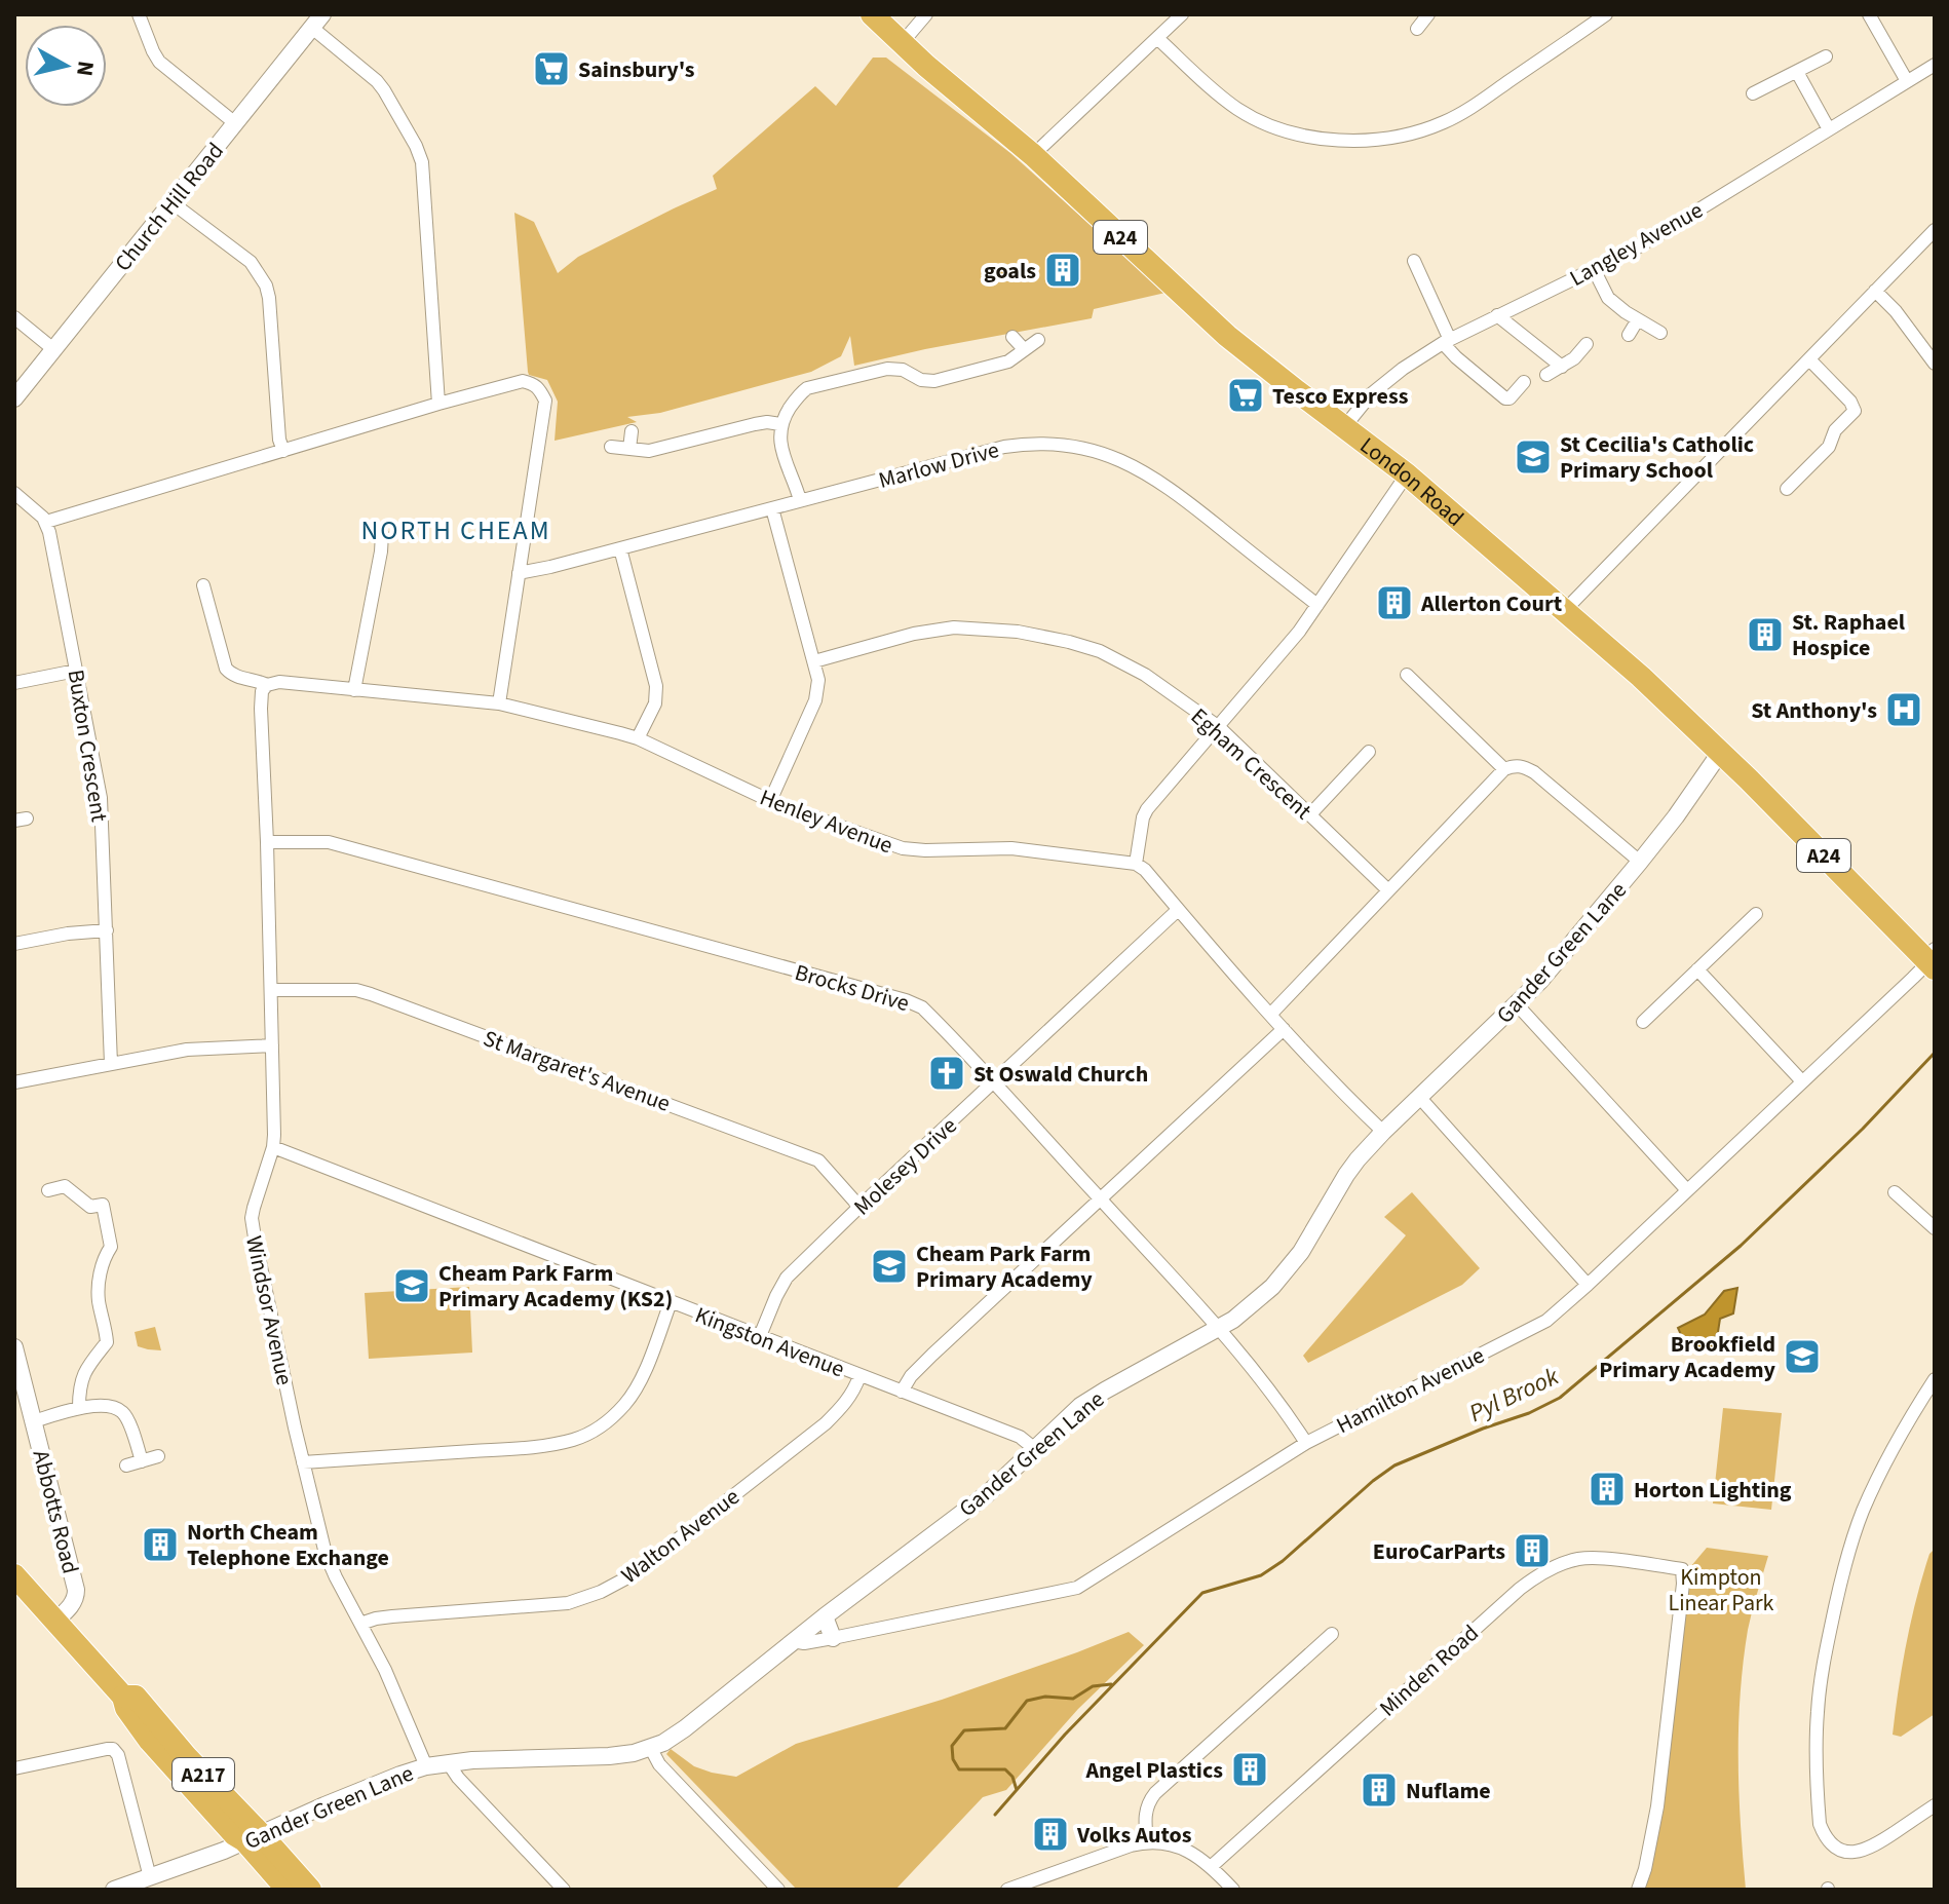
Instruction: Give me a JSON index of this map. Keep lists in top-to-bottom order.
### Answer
{
  "streets": {
    "highway": ["A24", "London Road", "A217"],
    "street": [
      "Church Hill Road",
      "Langley Avenue",
      "Marlow Drive",
      "Buxton Crescent",
      "Egham Crescent",
      "Henley Avenue",
      "Gander Green Lane",
      "Brocks Drive",
      "St Margaret's Avenue",
      "Molesey Drive",
      "Windsor Avenue",
      "Kingston Avenue",
      "Hamilton Avenue",
      "Abbotts Road",
      "Walton Avenue",
      "Minden Road"
    ]
  },
  "crossings": [
    ["Langley Avenue", "London Road"],
    ["London Road", "Gander Green Lane"],
    ["London Road", "Hamilton Avenue"],
    ["Henley Avenue", "Windsor Avenue"],
    ["Gander Green Lane", "Brocks Drive"],
    ["Gander Green Lane", "Windsor Avenue"],
    ["Gander Green Lane", "Kingston Avenue"],
    ["Gander Green Lane", "Hamilton Avenue"],
    ["Gander Green Lane", "A217"],
    ["Brocks Drive", "Molesey Drive"],
    ["Brocks Drive", "Windsor Avenue"],
    ["Brocks Drive", "Hamilton Avenue"],
    ["St Margaret's Avenue", "Molesey Drive"],
    ["St Margaret's Avenue", "Windsor Avenue"],
    ["Molesey Drive", "Kingston Avenue"],
    ["Windsor Avenue", "Kingston Avenue"],
    ["Windsor Avenue", "Walton Avenue"],
    ["Kingston Avenue", "Walton Avenue"],
    ["Abbotts Road", "A217"]
  ],
  "districts": ["NORTH CHEAM"],
  "water": ["Pyl Brook"],
  "parks": ["Kimpton Linear Park"],
  "places": {
    "supermarket": ["Sainsbury's", "Tesco Express"],
    "building": [
      "goals",
      "Allerton Court",
      "St. Raphael Hospice",
      "Horton Lighting",
      "North Cheam Telephone Exchange",
      "EuroCarParts",
      "Angel Plastics",
      "Nuflame",
      "Volks Autos"
    ],
    "school or university": [
      "St Cecilia's Catholic Primary School",
      "Cheam Park Farm Primary Academy",
      "Cheam Park Farm Primary Academy (KS2)",
      "Brookfield Primary Academy"
    ],
    "hospital": ["St Anthony's"],
    "church": ["St Oswald Church"]
  },
  "north": "right"
}
